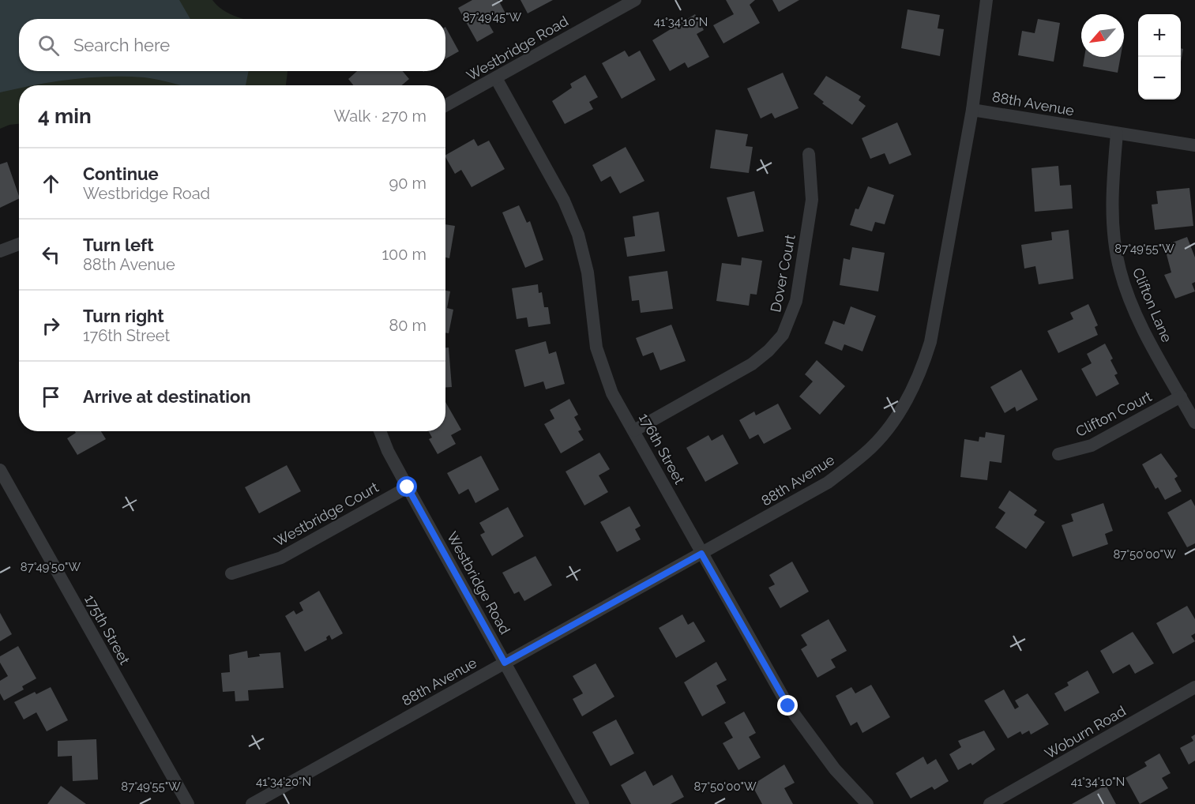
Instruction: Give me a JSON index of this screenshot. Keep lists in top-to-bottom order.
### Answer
{
  "streets": {
    "street": [
      "Westbridge Road",
      "88th Avenue",
      "Dover Court",
      "Clifton Lane",
      "Clifton Court",
      "176th Street",
      "Westbridge Court",
      "175th Street",
      "Woburn Road"
    ]
  },
  "crossings": [
    ["Westbridge Road", "88th Avenue"],
    ["Westbridge Road", "176th Street"],
    ["Westbridge Road", "Westbridge Court"],
    ["88th Avenue", "Clifton Lane"],
    ["88th Avenue", "176th Street"],
    ["Dover Court", "176th Street"],
    ["Clifton Lane", "Clifton Court"]
  ],
  "north": "bottom left",
  "page": {
    "map_buttons": ["+", "−"],
    "search": "Search here",
    "heading": ["4 min", "Walk · 270 m"],
    "list": [
      ["Continue", "Westbridge Road", "90 m"],
      ["Turn left", "88th Avenue", "100 m"],
      ["Turn right", "176th Street", "80 m"],
      "Arrive at destination"
    ]
  },
  "coordinates": [
    "87°49'45\"W",
    "41°34'10\"N",
    "87°49'55\"W",
    "87°50'00\"W",
    "87°49'50\"W",
    "41°34'20\"N"
  ]
}
